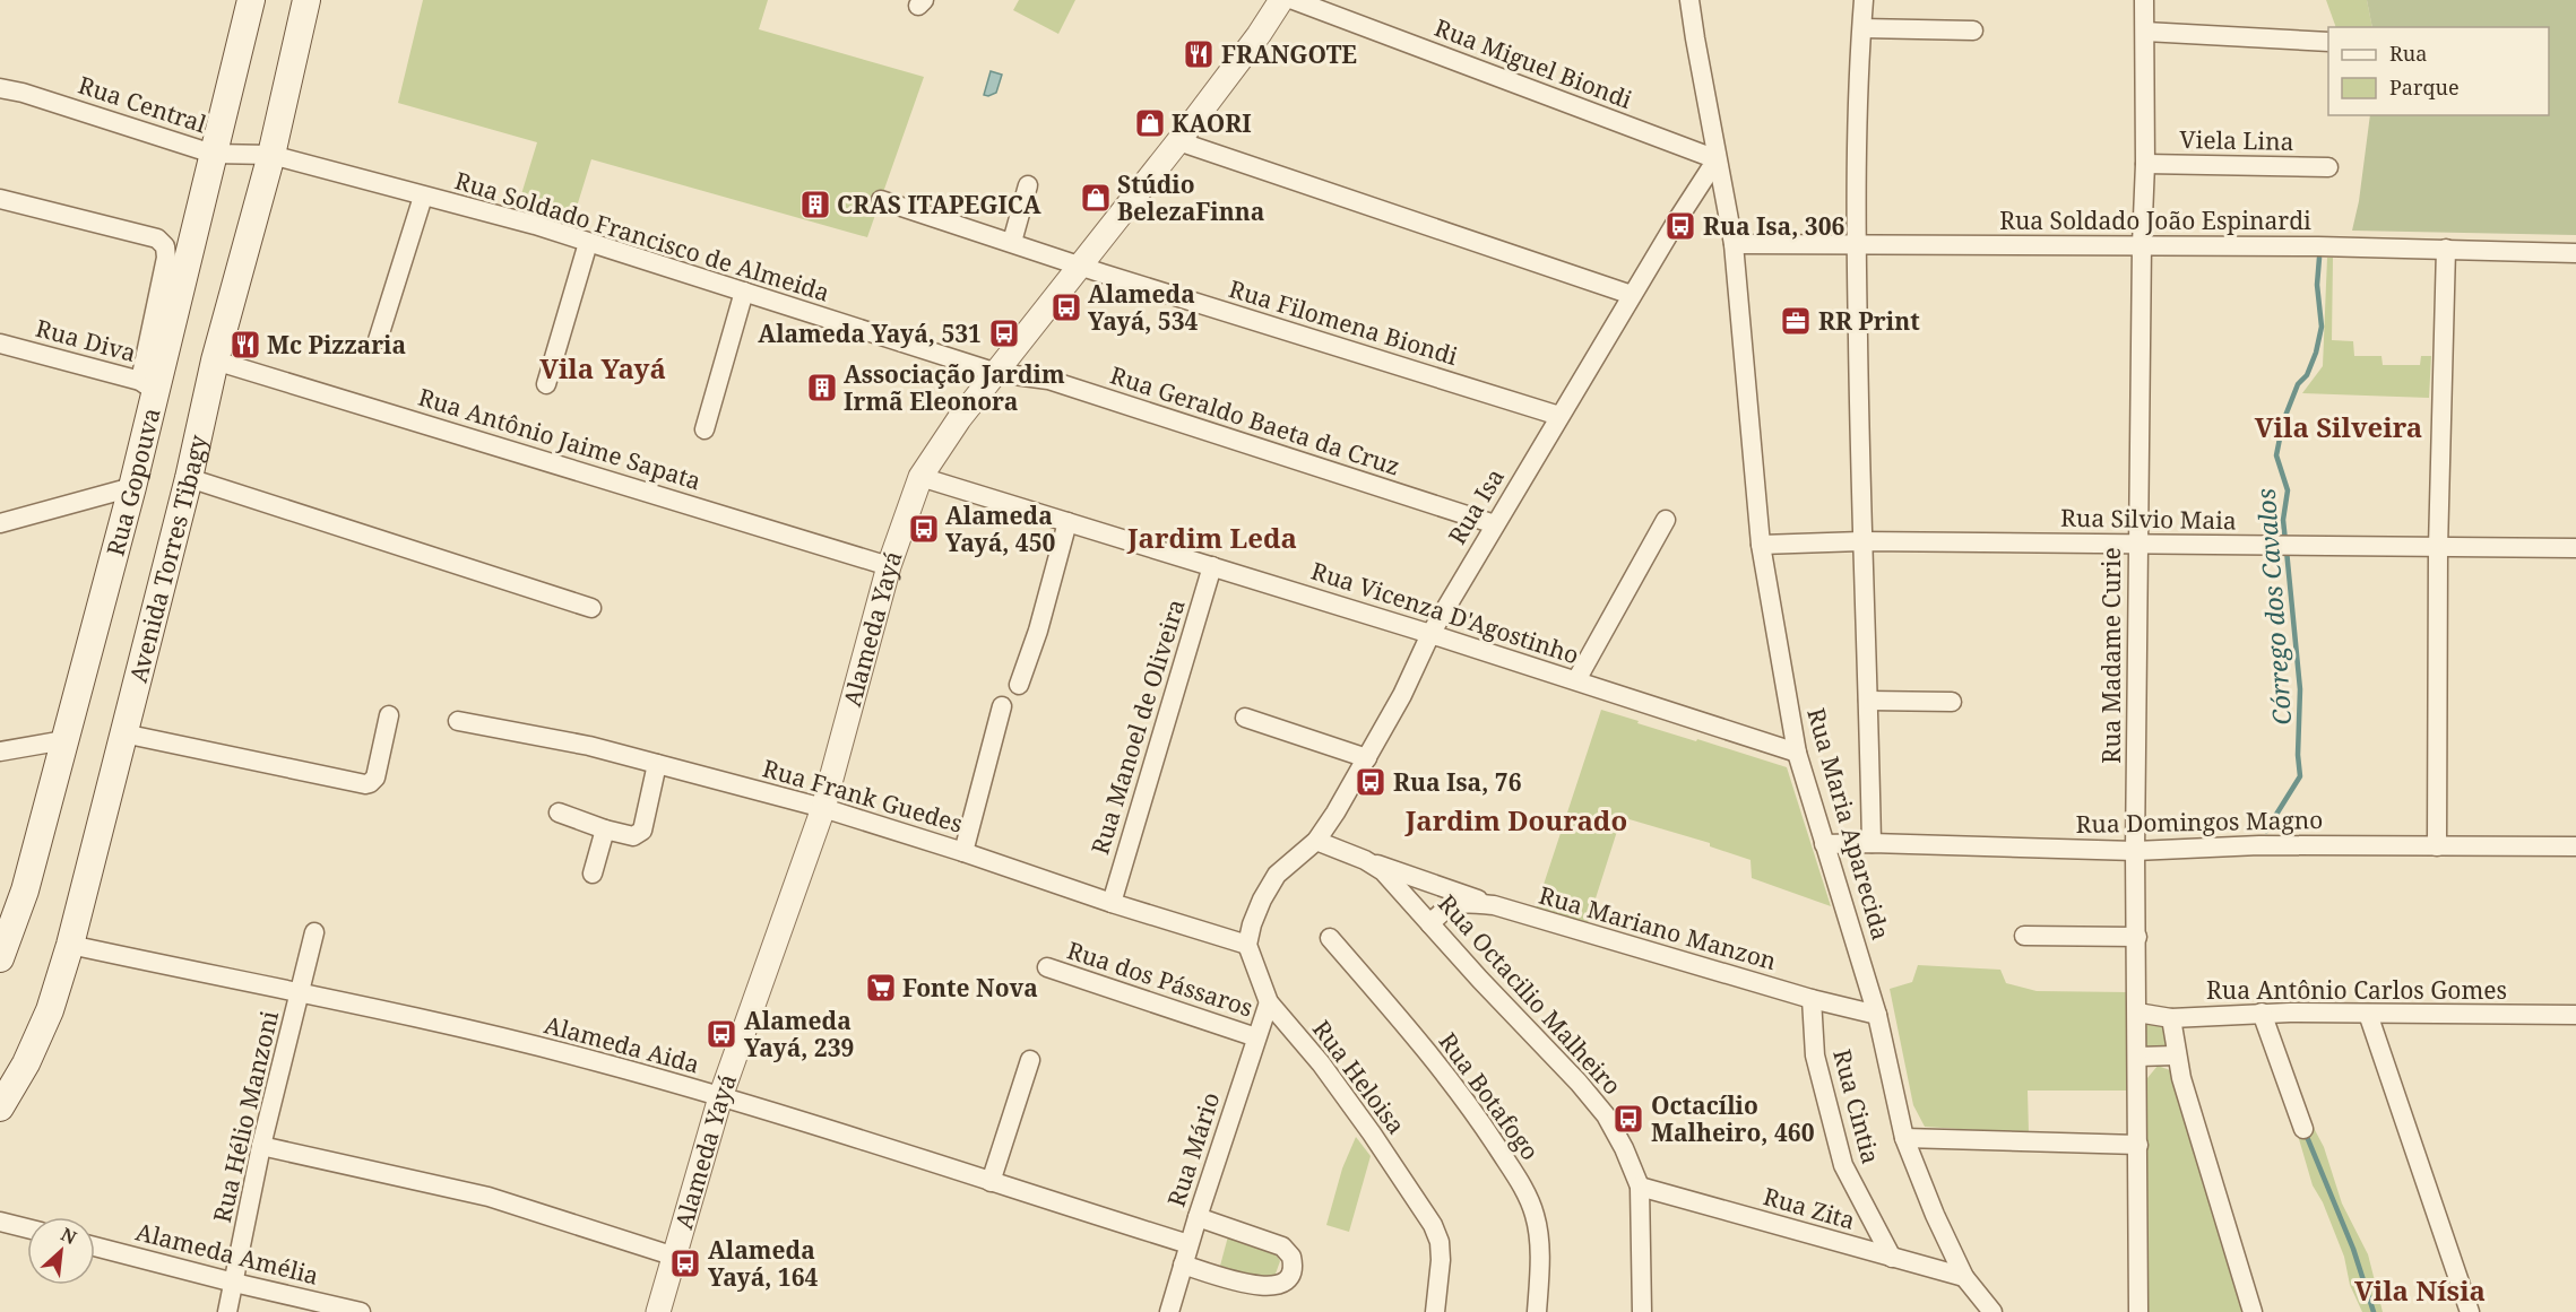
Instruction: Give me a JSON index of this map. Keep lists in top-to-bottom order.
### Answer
{
  "streets": {
    "main road": ["Rua Gopouva", "Avenida Torres Tibagy"],
    "street": [
      "Rua Miguel Biondi",
      "Rua Central",
      "Viela Lina",
      "Rua Soldado João Espinardi",
      "Rua Soldado Francisco de Almeida",
      "Rua Filomena Biondi",
      "Rua Diva",
      "Rua Geraldo Baeta da Cruz",
      "Rua Antônio Jaime Sapata",
      "Rua Isa",
      "Rua Silvio Maia",
      "Rua Vicenza D'Agostinho",
      "Alameda Yayá",
      "Rua Madame Curie",
      "Rua Manoel de Oliveira",
      "Rua Frank Guedes",
      "Rua Domingos Magno",
      "Rua Maria Aparecida",
      "Rua Mariano Manzon",
      "Rua dos Pássaros",
      "Rua Antônio Carlos Gomes",
      "Rua Octacilio Malheiro",
      "Alameda Aida",
      "Rua Heloisa",
      "Rua Botafogo",
      "Rua Cintia",
      "Rua Hélio Manzoni",
      "Rua Mário",
      "Rua Zita",
      "Alameda Amélia"
    ]
  },
  "crossings": [
    ["Rua Miguel Biondi", "Rua Isa"],
    ["Rua Miguel Biondi", "Rua Maria Aparecida"],
    ["Rua Central", "Rua Soldado Francisco de Almeida"],
    ["Rua Central", "Rua Gopouva"],
    ["Rua Central", "Avenida Torres Tibagy"],
    ["Viela Lina", "Rua Madame Curie"],
    ["Rua Soldado João Espinardi", "Rua Madame Curie"],
    ["Rua Soldado João Espinardi", "Rua Maria Aparecida"],
    ["Rua Soldado Francisco de Almeida", "Rua Geraldo Baeta da Cruz"],
    ["Rua Soldado Francisco de Almeida", "Avenida Torres Tibagy"],
    ["Rua Soldado Francisco de Almeida", "Alameda Yayá"],
    ["Rua Filomena Biondi", "Rua Isa"],
    ["Rua Filomena Biondi", "Alameda Yayá"],
    ["Rua Diva", "Rua Gopouva"],
    ["Rua Geraldo Baeta da Cruz", "Rua Isa"],
    ["Rua Geraldo Baeta da Cruz", "Alameda Yayá"],
    ["Rua Antônio Jaime Sapata", "Avenida Torres Tibagy"],
    ["Rua Antônio Jaime Sapata", "Alameda Yayá"],
    ["Rua Isa", "Rua Vicenza D'Agostinho"],
    ["Rua Isa", "Rua Frank Guedes"],
    ["Rua Isa", "Rua Maria Aparecida"],
    ["Rua Isa", "Rua Octacilio Malheiro"],
    ["Rua Isa", "Rua Heloisa"],
    ["Rua Silvio Maia", "Rua Madame Curie"],
    ["Rua Silvio Maia", "Rua Maria Aparecida"],
    ["Avenida Torres Tibagy", "Alameda Aida"],
    ["Rua Vicenza D'Agostinho", "Alameda Yayá"],
    ["Rua Vicenza D'Agostinho", "Rua Manoel de Oliveira"],
    ["Rua Vicenza D'Agostinho", "Rua Maria Aparecida"],
    ["Alameda Yayá", "Rua Frank Guedes"],
    ["Alameda Yayá", "Alameda Aida"],
    ["Rua Madame Curie", "Rua Domingos Magno"],
    ["Rua Madame Curie", "Rua Antônio Carlos Gomes"],
    ["Rua Manoel de Oliveira", "Rua Frank Guedes"],
    ["Rua Frank Guedes", "Rua Heloisa"],
    ["Rua Domingos Magno", "Rua Maria Aparecida"],
    ["Rua Maria Aparecida", "Rua Mariano Manzon"],
    ["Rua Maria Aparecida", "Rua Zita"],
    ["Rua Mariano Manzon", "Rua Octacilio Malheiro"],
    ["Rua Mariano Manzon", "Rua Cintia"],
    ["Rua dos Pássaros", "Rua Mário"],
    ["Rua Octacilio Malheiro", "Rua Zita"],
    ["Alameda Aida", "Rua Hélio Manzoni"],
    ["Alameda Aida", "Rua Mário"],
    ["Rua Heloisa", "Rua Mário"],
    ["Rua Cintia", "Rua Zita"],
    ["Rua Hélio Manzoni", "Alameda Amélia"]
  ],
  "districts": [
    "Vila Yayá",
    "Vila Silveira",
    "Jardim Leda",
    "Jardim Dourado",
    "Vila Nísia"
  ],
  "water": ["Córrego dos Cavalos"],
  "places": {
    "restaurant": ["FRANGOTE", "Mc Pizzaria"],
    "shop": ["KAORI", "Stúdio BelezaFinna"],
    "building": ["CRAS ITAPEGICA", "Associação Jardim Irmã Eleonora"],
    "bus stop": [
      "Rua Isa, 306",
      "Alameda Yayá, 534",
      "Alameda Yayá, 531",
      "Alameda Yayá, 450",
      "Rua Isa, 76",
      "Alameda Yayá, 239",
      "Octacílio Malheiro, 460",
      "Alameda Yayá, 164"
    ],
    "office": ["RR Print"],
    "supermarket": ["Fonte Nova"]
  },
  "legend": ["Rua", "Parque"],
  "north": "top right"
}
